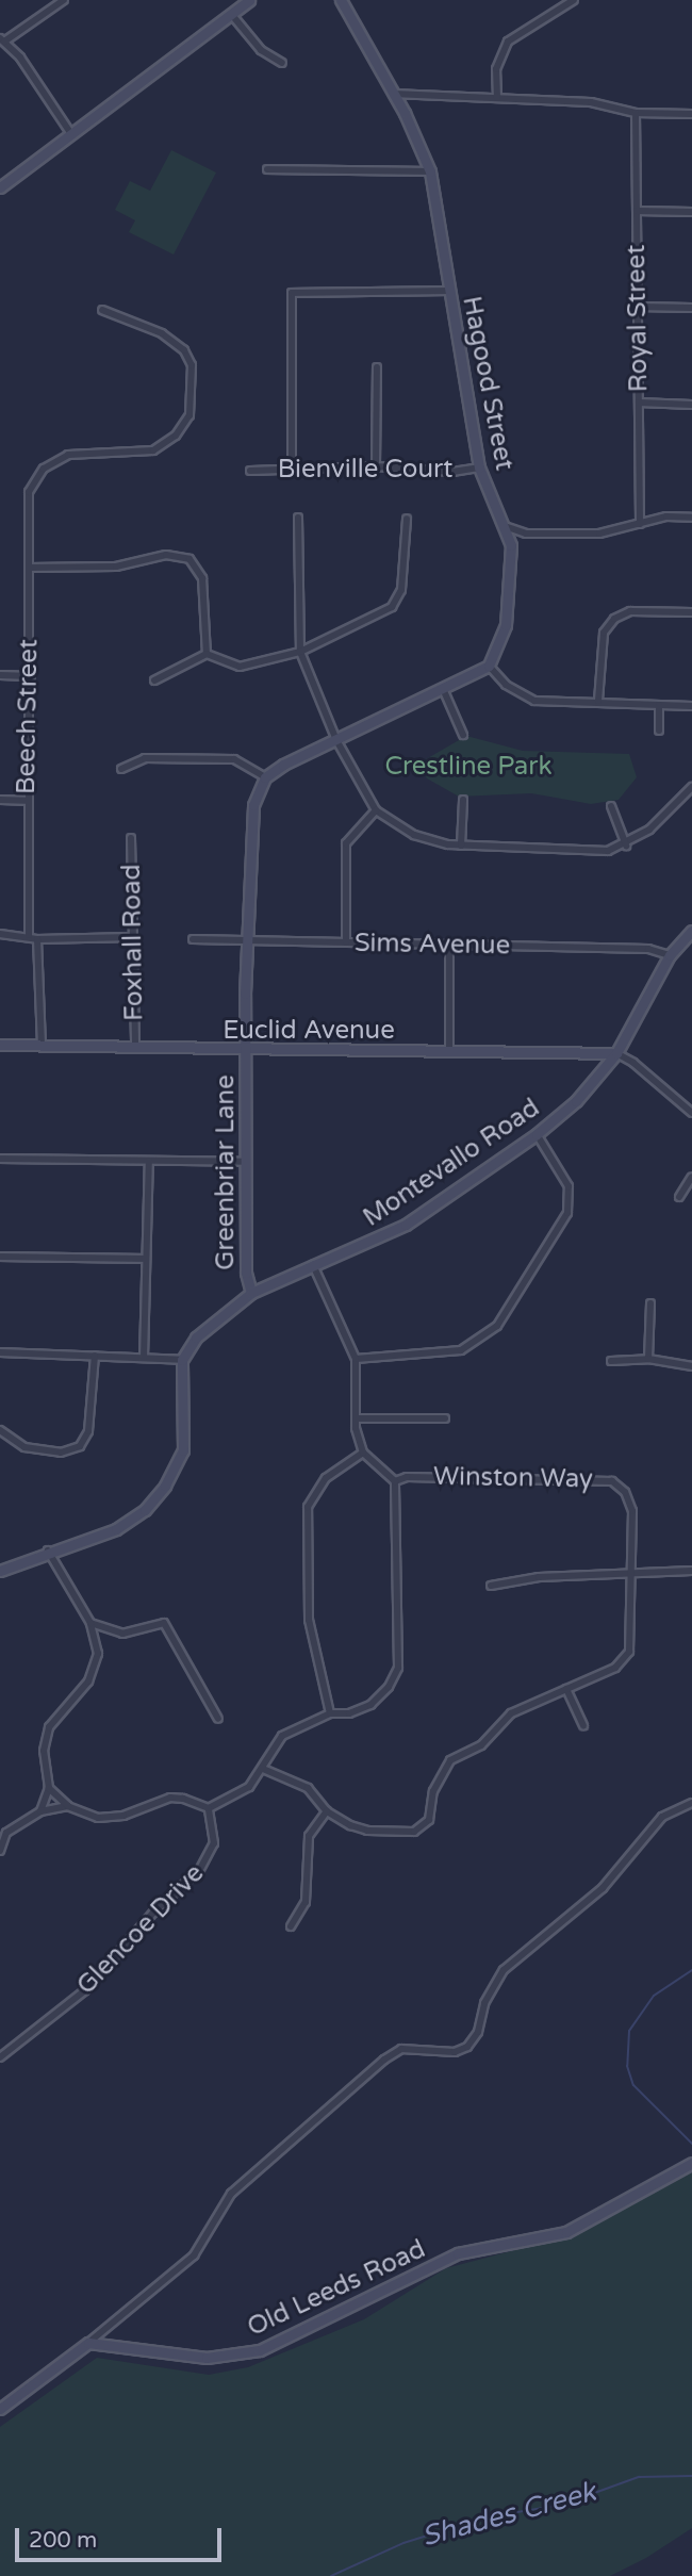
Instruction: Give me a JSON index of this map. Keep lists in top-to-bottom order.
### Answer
{
  "streets": {
    "street": [
      "Royal Street",
      "Hagood Street",
      "Bienville Court",
      "Beech Street",
      "Foxhall Road",
      "Sims Avenue",
      "Euclid Avenue",
      "Montevallo Road",
      "Greenbriar Lane",
      "Winston Way",
      "Glencoe Drive",
      "Old Leeds Road"
    ]
  },
  "crossings": [
    ["Hagood Street", "Bienville Court"],
    ["Foxhall Road", "Euclid Avenue"],
    ["Sims Avenue", "Montevallo Road"],
    ["Euclid Avenue", "Montevallo Road"],
    ["Euclid Avenue", "Greenbriar Lane"],
    ["Montevallo Road", "Greenbriar Lane"]
  ],
  "water": ["Shades Creek"],
  "parks": ["Crestline Park"],
  "scale_bar": "200 m"
}
